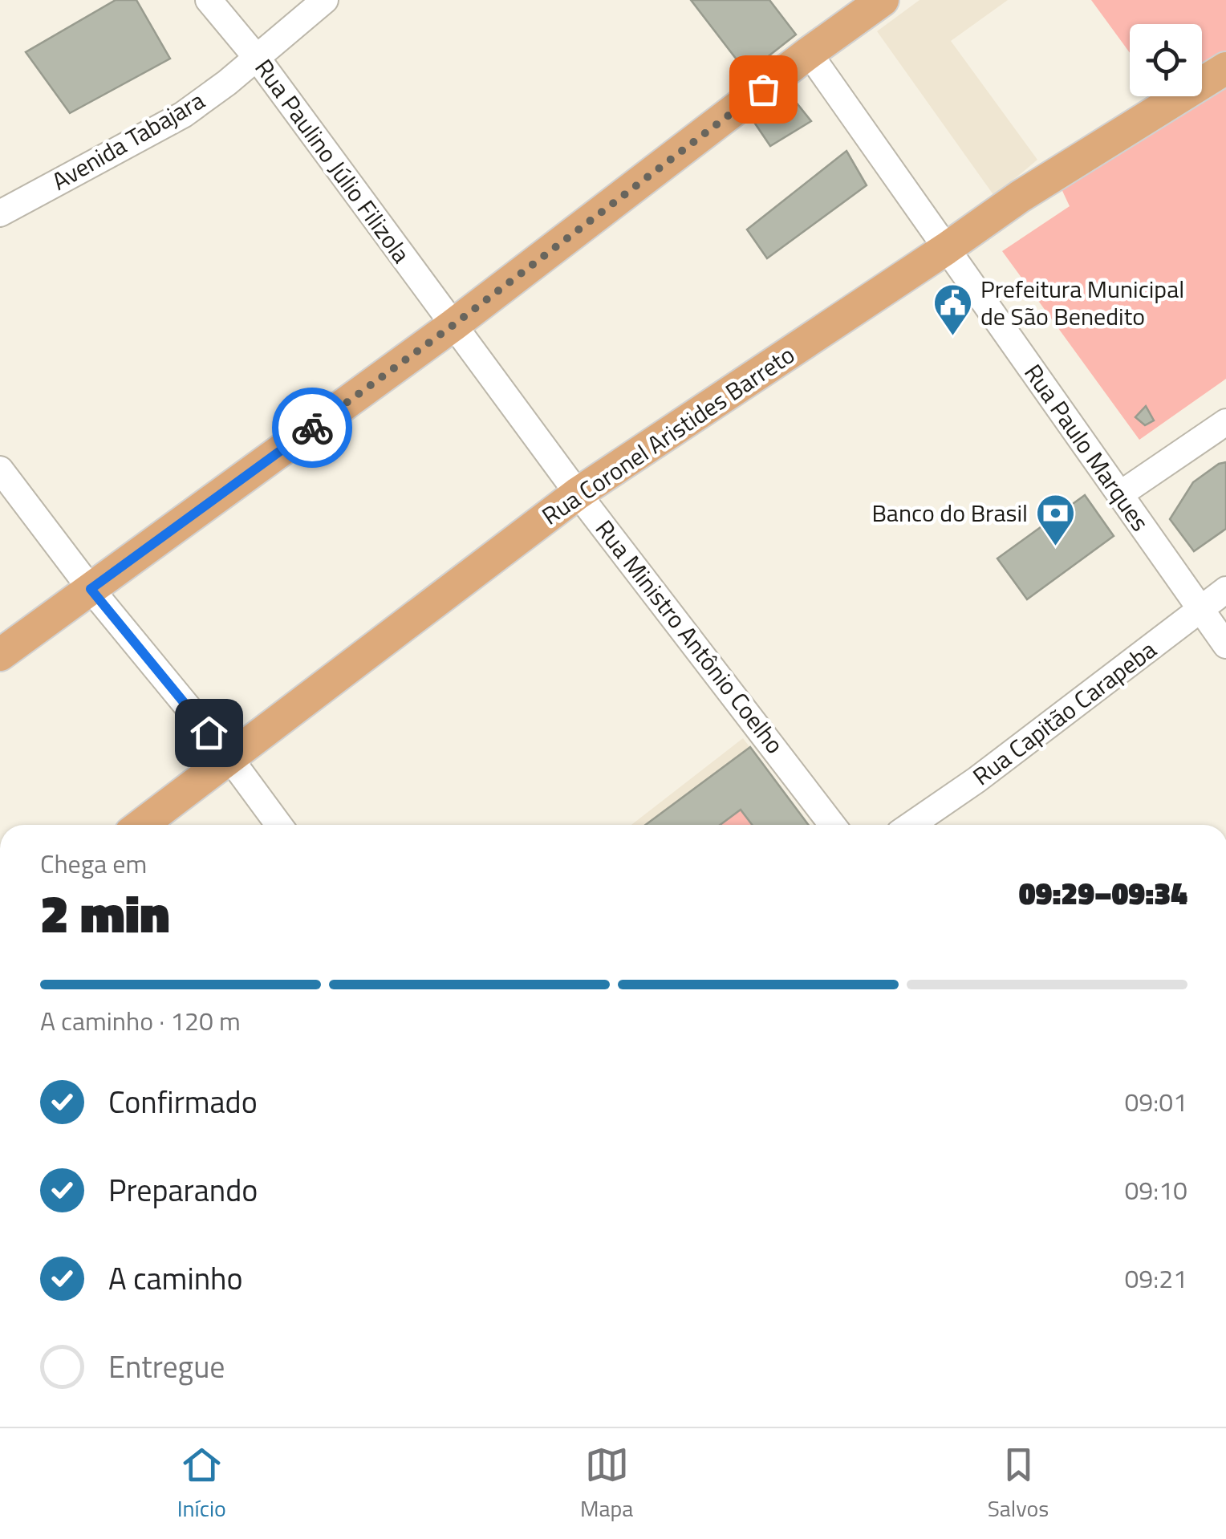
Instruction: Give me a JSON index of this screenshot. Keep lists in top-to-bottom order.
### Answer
{
  "streets": {
    "main road": ["Rua Coronel Aristides Barreto"],
    "street": [
      "Avenida Tabajara",
      "Rua Paulino Júlio Filizola",
      "Rua Paulo Marques",
      "Rua Ministro Antônio Coelho",
      "Rua Capitão Carapeba"
    ]
  },
  "crossings": [
    ["Avenida Tabajara", "Rua Paulino Júlio Filizola"],
    ["Rua Paulino Júlio Filizola", "Rua Ministro Antônio Coelho"],
    ["Rua Coronel Aristides Barreto", "Rua Paulo Marques"],
    ["Rua Coronel Aristides Barreto", "Rua Ministro Antônio Coelho"],
    ["Rua Paulo Marques", "Rua Capitão Carapeba"]
  ],
  "places": {
    "public building": ["Prefeitura Municipal de São Benedito"],
    "bank": ["Banco do Brasil"]
  },
  "page": {
    "heading": ["2 min", "Chega em", "09:29–09:34"],
    "bar": "A caminho · 120 m",
    "list": [
      ["Confirmado", "09:01"],
      ["Preparando", "09:10"],
      ["A caminho", "09:21"],
      "Entregue"
    ],
    "tabs": ["Início", "Mapa", "Salvos"]
  }
}
